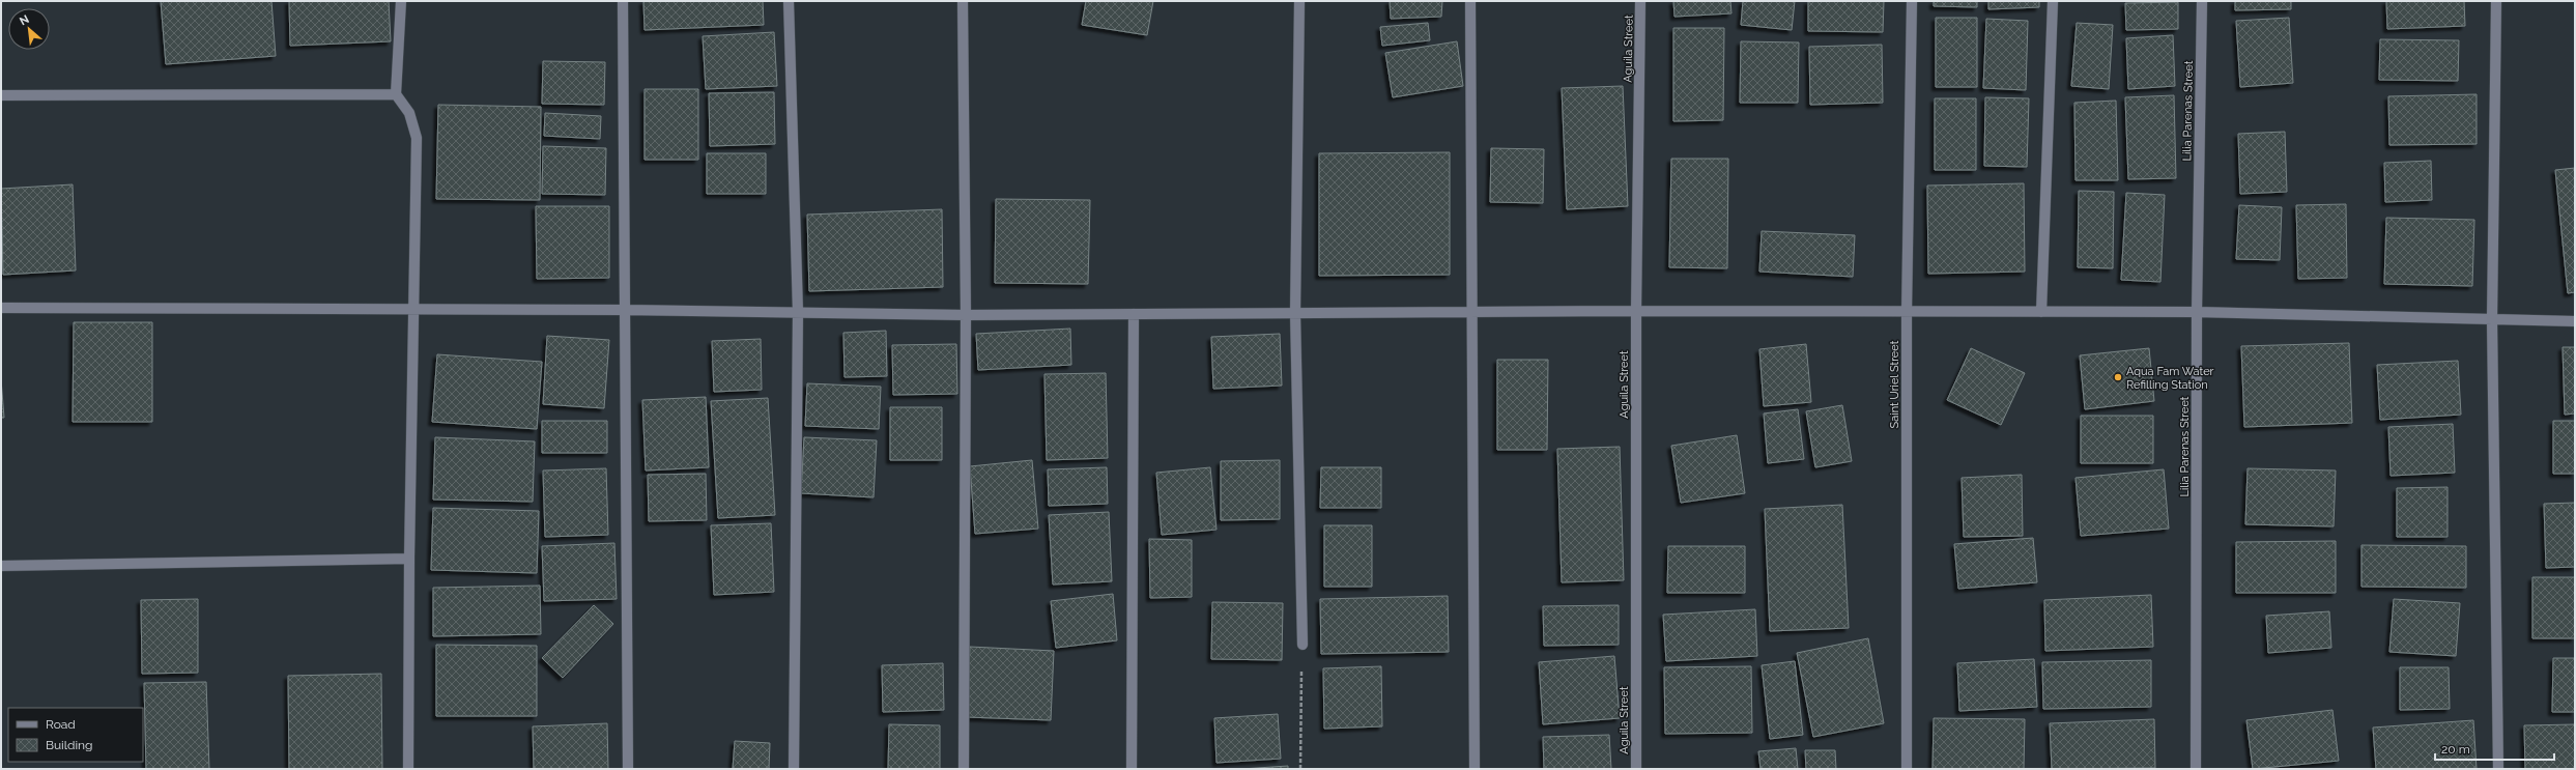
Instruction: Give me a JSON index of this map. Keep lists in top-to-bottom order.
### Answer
{
  "streets": {
    "street": ["Aguila Street", "Lilia Parenas Street", "Saint Uriel Street"]
  },
  "places": ["Aqua Fam Water Refilling Station"],
  "legend": ["Road", "Building"],
  "scale_bar": "20 m",
  "north": "top left"
}
